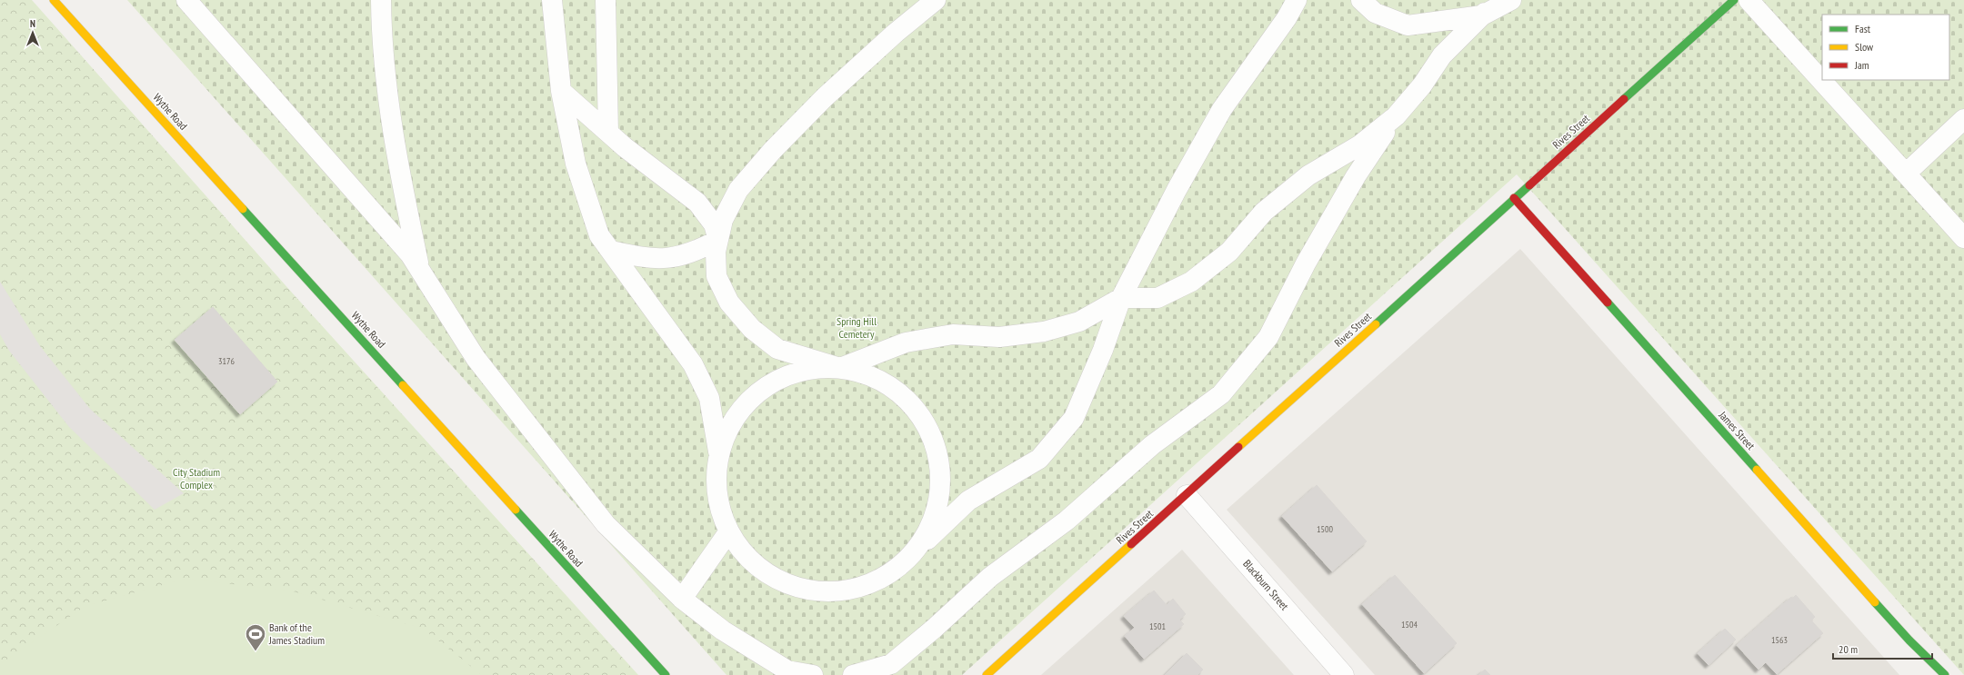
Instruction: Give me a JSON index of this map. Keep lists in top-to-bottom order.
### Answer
{
  "streets": {
    "street": [
      "Wythe Road",
      "Rives Street",
      "James Street",
      "Blackburn Street"
    ]
  },
  "crossings": [
    ["Rives Street", "James Street"],
    ["Rives Street", "Blackburn Street"]
  ],
  "parks": ["Spring Hill Cemetery", "City Stadium Complex"],
  "places": {
    "sports": ["Bank of the James Stadium"]
  },
  "house_numbers": [
    "3176",
    "1500",
    "1504",
    "1501",
    "1563"
  ],
  "legend": ["Fast", "Slow", "Jam"],
  "scale_bar": "20 m",
  "north": "top"
}
